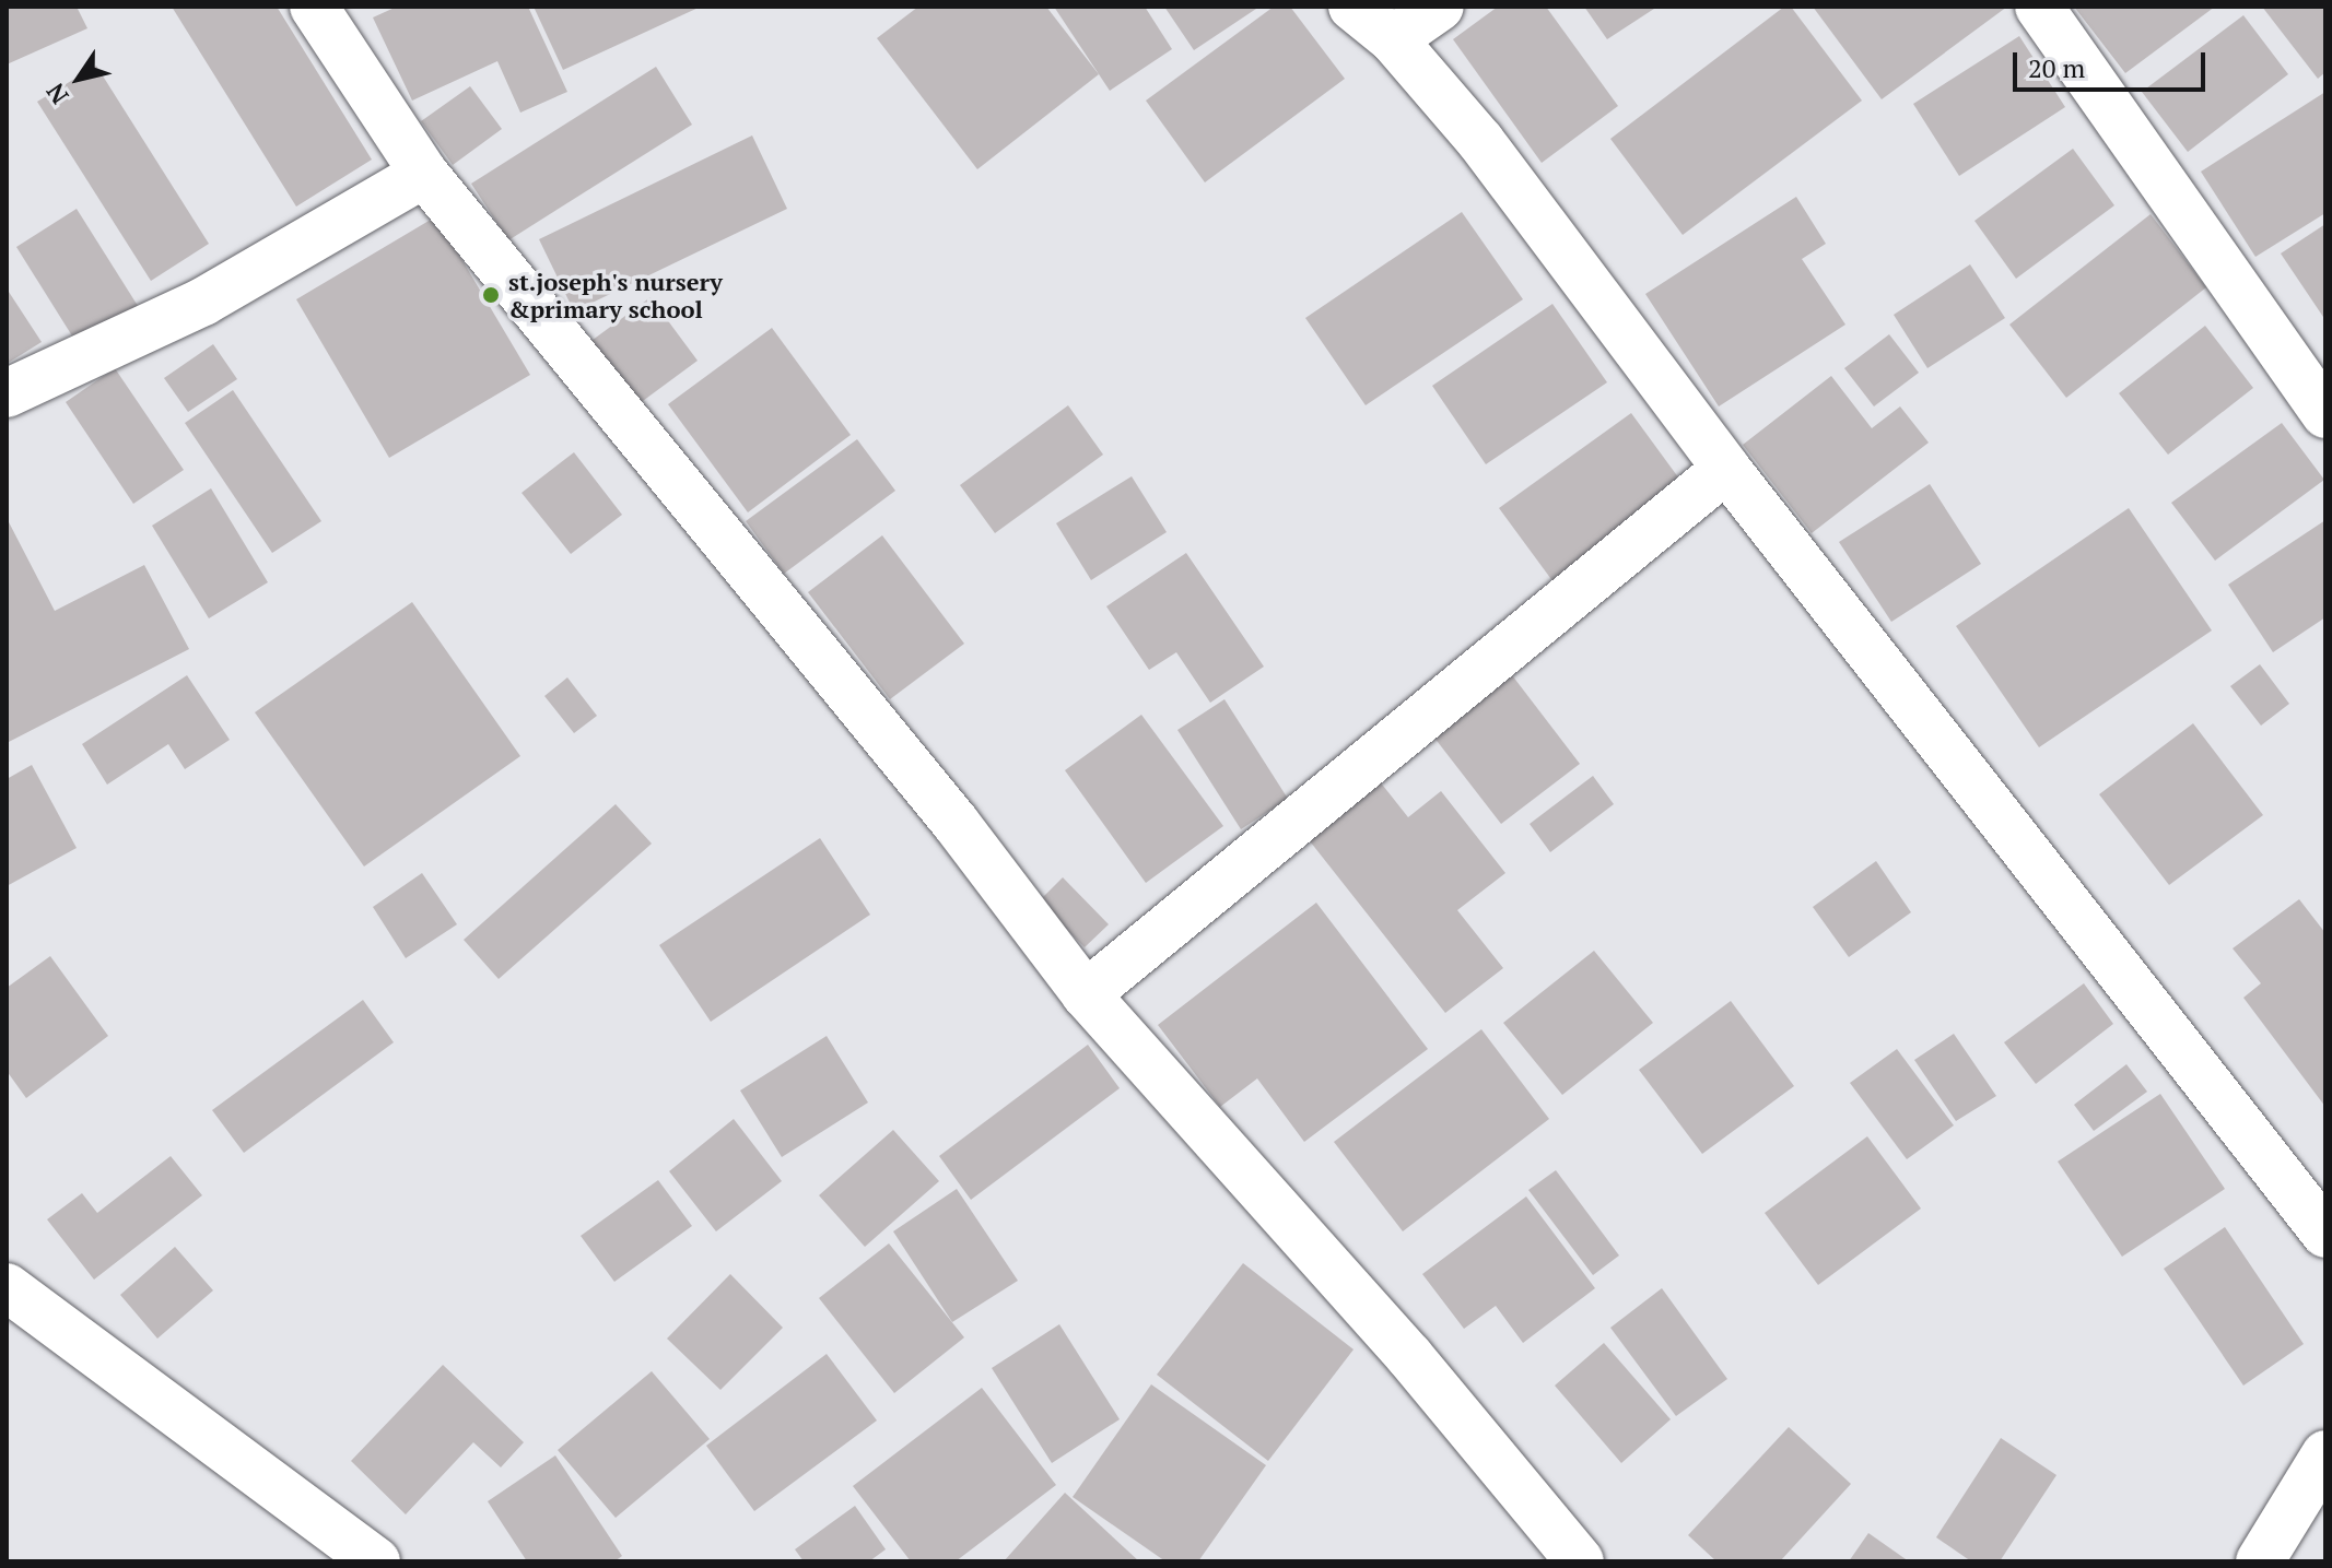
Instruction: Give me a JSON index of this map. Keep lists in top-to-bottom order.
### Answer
{
  "places": ["st.joseph's nursery &primary school"],
  "scale_bar": "20 m",
  "north": "bottom left"
}
